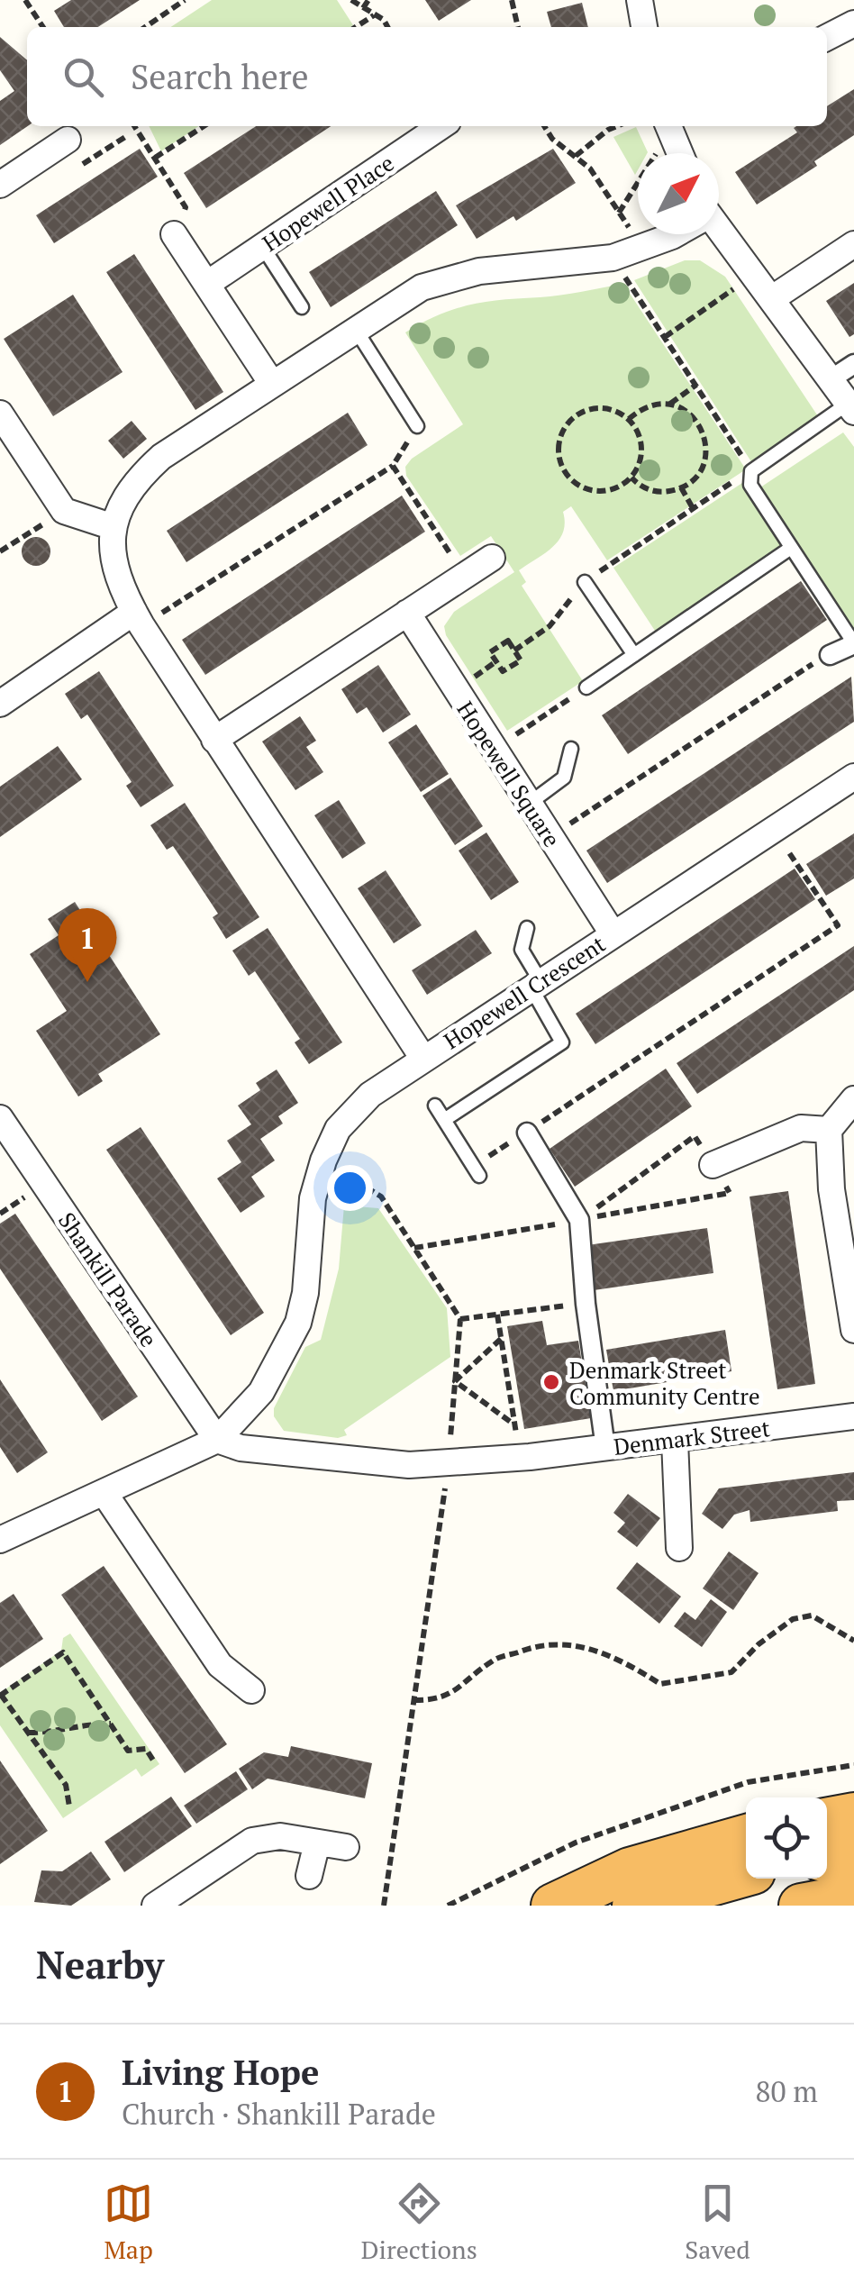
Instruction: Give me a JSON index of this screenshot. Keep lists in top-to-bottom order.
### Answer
{
  "streets": {
    "street": [
      "Hopewell Place",
      "Hopewell Square",
      "Hopewell Crescent",
      "Shankill Parade",
      "Denmark Street"
    ]
  },
  "crossings": [
    ["Hopewell Square", "Hopewell Crescent"],
    ["Shankill Parade", "Denmark Street"]
  ],
  "places": ["Denmark Street Community Centre"],
  "north": "top right",
  "page": {
    "search": "Search here",
    "pins": "1",
    "heading": "Nearby",
    "list": [
      {
        "mark": "1",
        "name": "Living Hope",
        "note": "Church · Shankill Parade",
        "value": "80 m"
      }
    ],
    "nav": ["Map", "Directions", "Saved"]
  }
}
